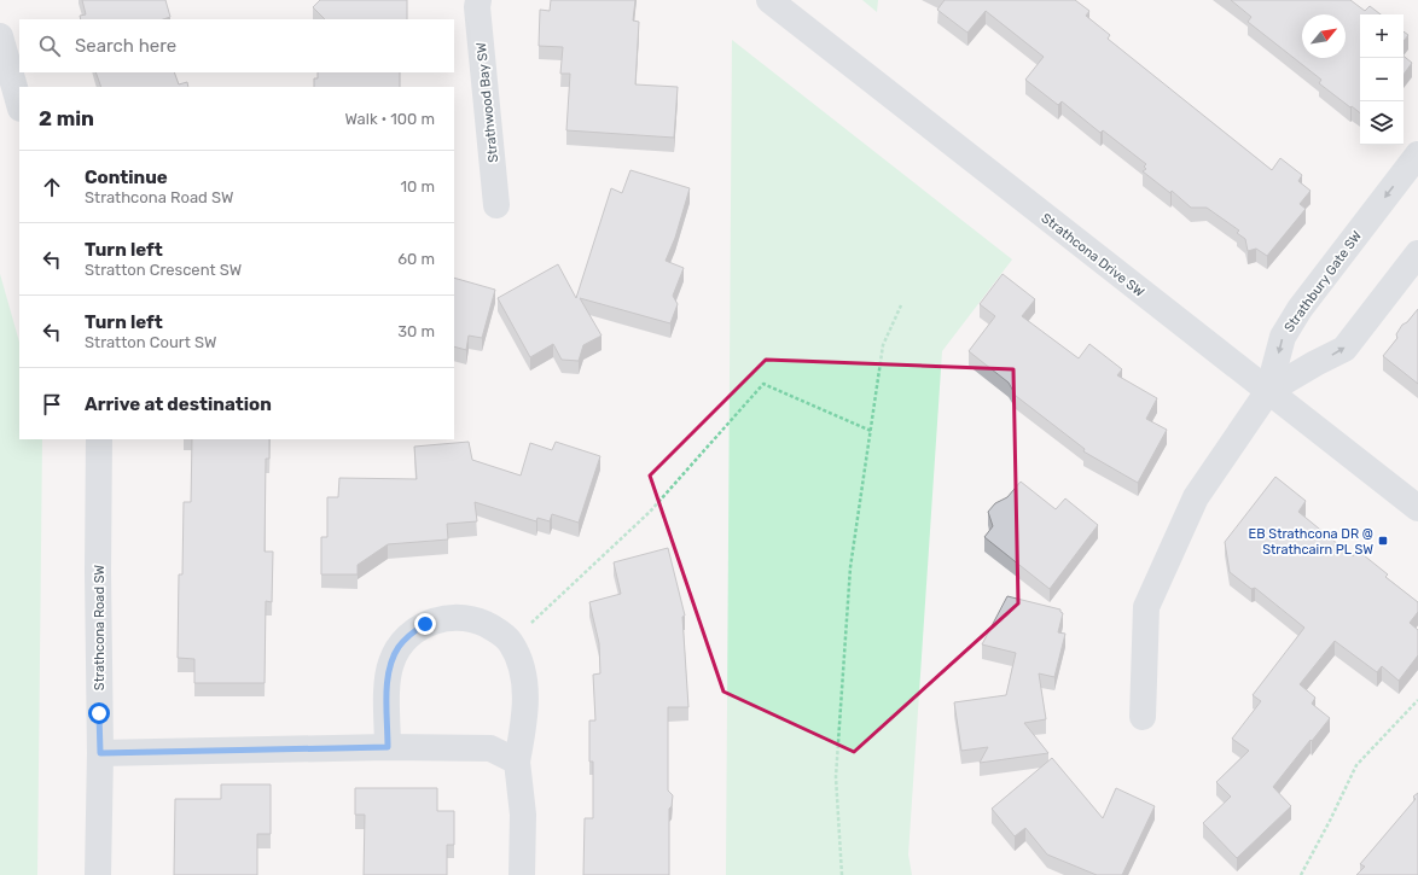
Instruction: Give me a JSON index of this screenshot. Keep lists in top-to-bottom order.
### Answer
{
  "streets": {
    "street": [
      "Strathwood Bay SW",
      "Strathcona Drive SW",
      "Strathbury Gate SW",
      "Strathcona Road SW"
    ]
  },
  "crossings": [
    ["Strathcona Drive SW", "Strathbury Gate SW"]
  ],
  "places": {
    "transit": ["EB Strathcona DR @ Strathcairn PL SW"]
  },
  "north": "top right",
  "page": {
    "map_buttons": ["+", "−"],
    "search": "Search here",
    "heading": ["2 min", "Walk · 100 m"],
    "list": [
      ["Continue", "Strathcona Road SW", "10 m"],
      ["Turn left", "Stratton Crescent SW", "60 m"],
      ["Turn left", "Stratton Court SW", "30 m"],
      "Arrive at destination"
    ]
  }
}
